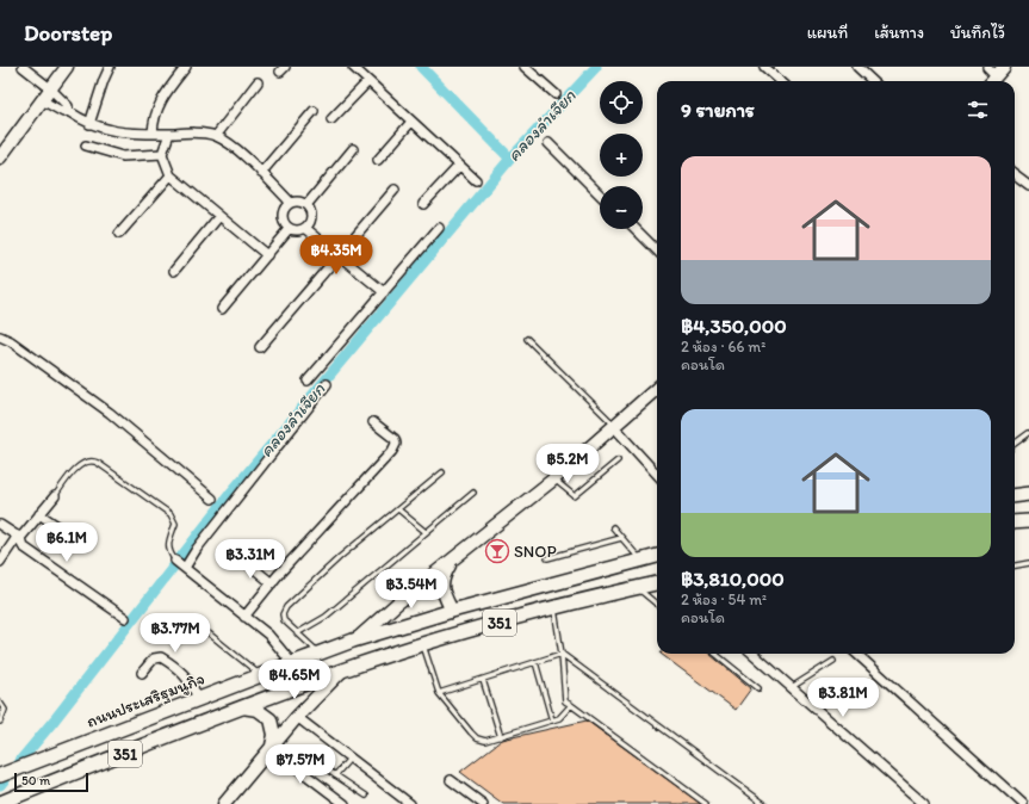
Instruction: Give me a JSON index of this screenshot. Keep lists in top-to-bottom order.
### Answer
{
  "streets": {
    "main road": ["351", "ถนนประเสริฐมนูกิจ"]
  },
  "water": ["คลองลำเจียก"],
  "places": {
    "bar": ["SNOP"]
  },
  "scale_bar": "50 m",
  "page": {
    "header": "Doorstep",
    "nav": ["แผนที่", "เส้นทาง", "บันทึกไว้"],
    "map_buttons": ["+", "−"],
    "heading": "9 รายการ",
    "list": [
      {
        "name": "฿4,350,000",
        "note": "2 ห้อง · 66 m² · คอนโด"
      },
      {
        "name": "฿3,810,000",
        "note": "2 ห้อง · 54 m² · คอนโด"
      }
    ],
    "price": [
      "฿4.35M",
      "฿5.2M",
      "฿6.1M",
      "฿3.31M",
      "฿3.54M",
      "฿3.77M",
      "฿4.65M",
      "฿3.81M",
      "฿7.57M"
    ],
    "scale": "50 m"
  }
}
